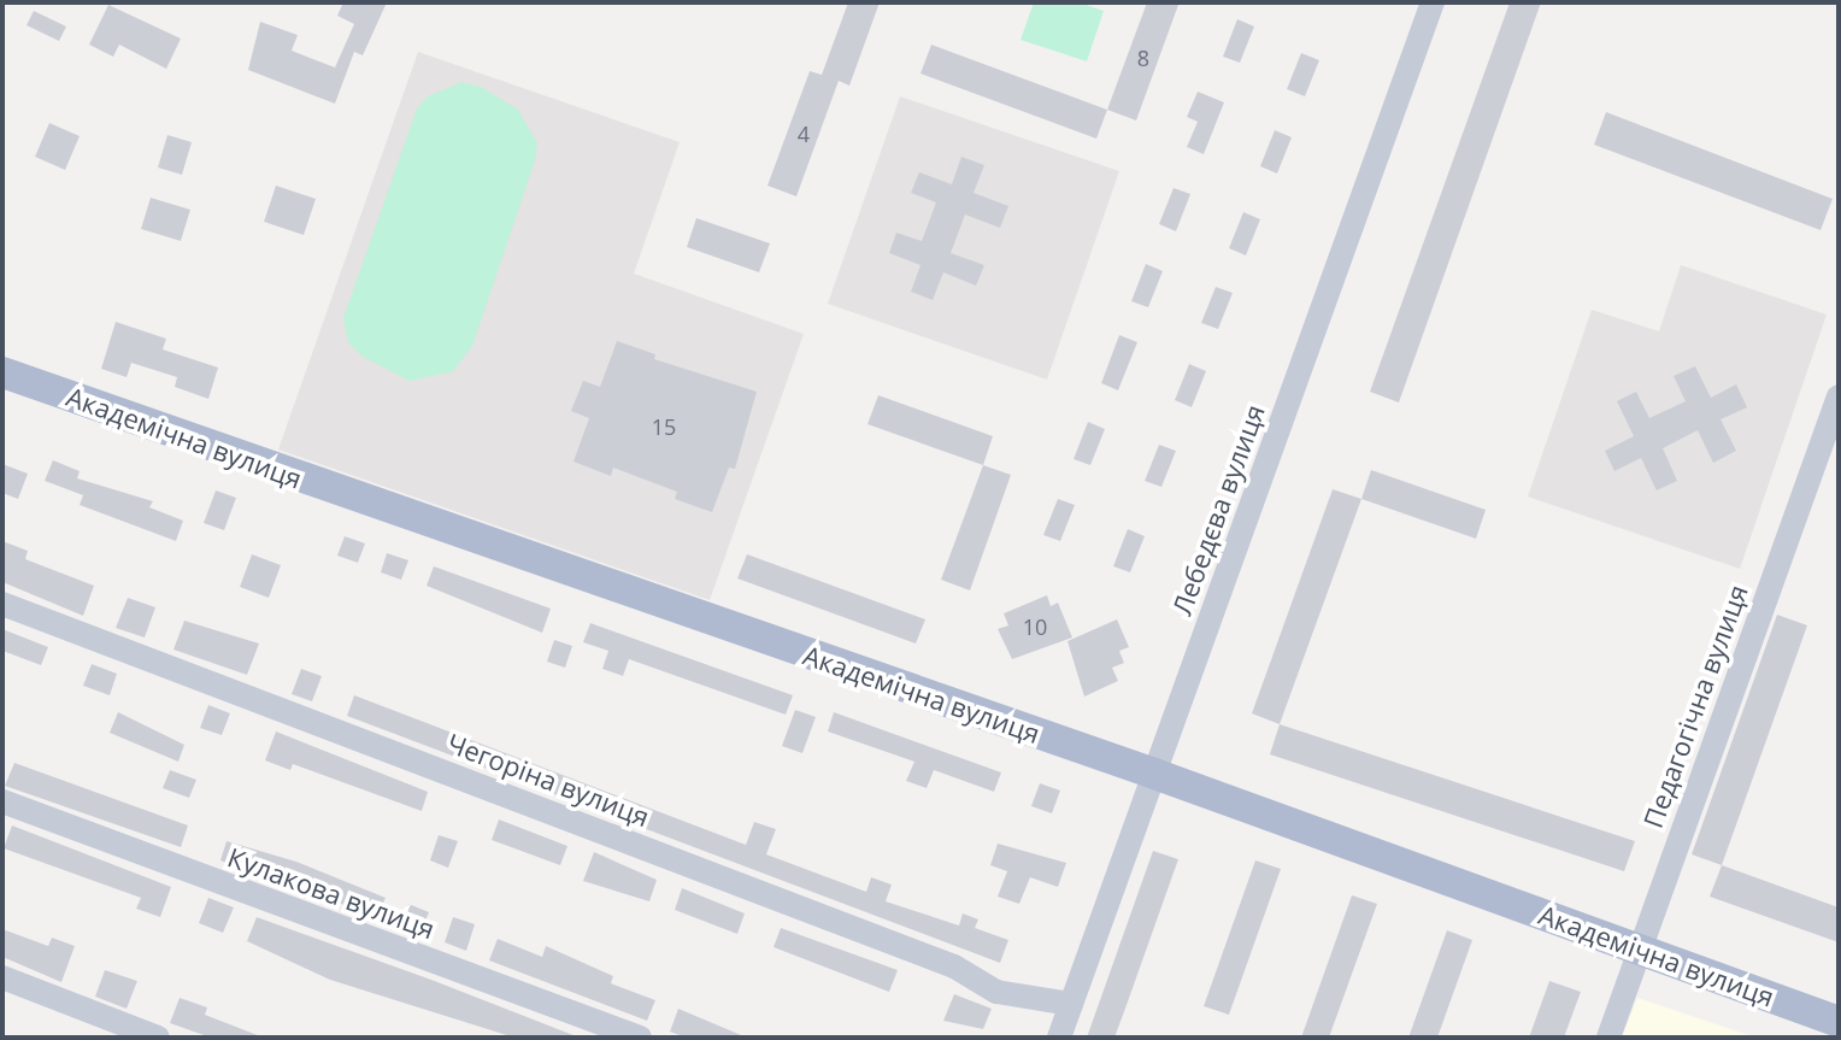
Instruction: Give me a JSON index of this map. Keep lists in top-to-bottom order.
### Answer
{
  "streets": {
    "main road": ["Академічна вулиця"],
    "street": [
      "Лебедєва вулиця",
      "Педагогічна вулиця",
      "Чегоріна вулиця",
      "Кулакова вулиця"
    ]
  },
  "crossings": [
    ["Академічна вулиця", "Лебедєва вулиця"],
    ["Академічна вулиця", "Педагогічна вулиця"],
    ["Лебедєва вулиця", "Чегоріна вулиця"]
  ],
  "house_numbers": [
    "8",
    "4",
    "15",
    "10"
  ]
}
